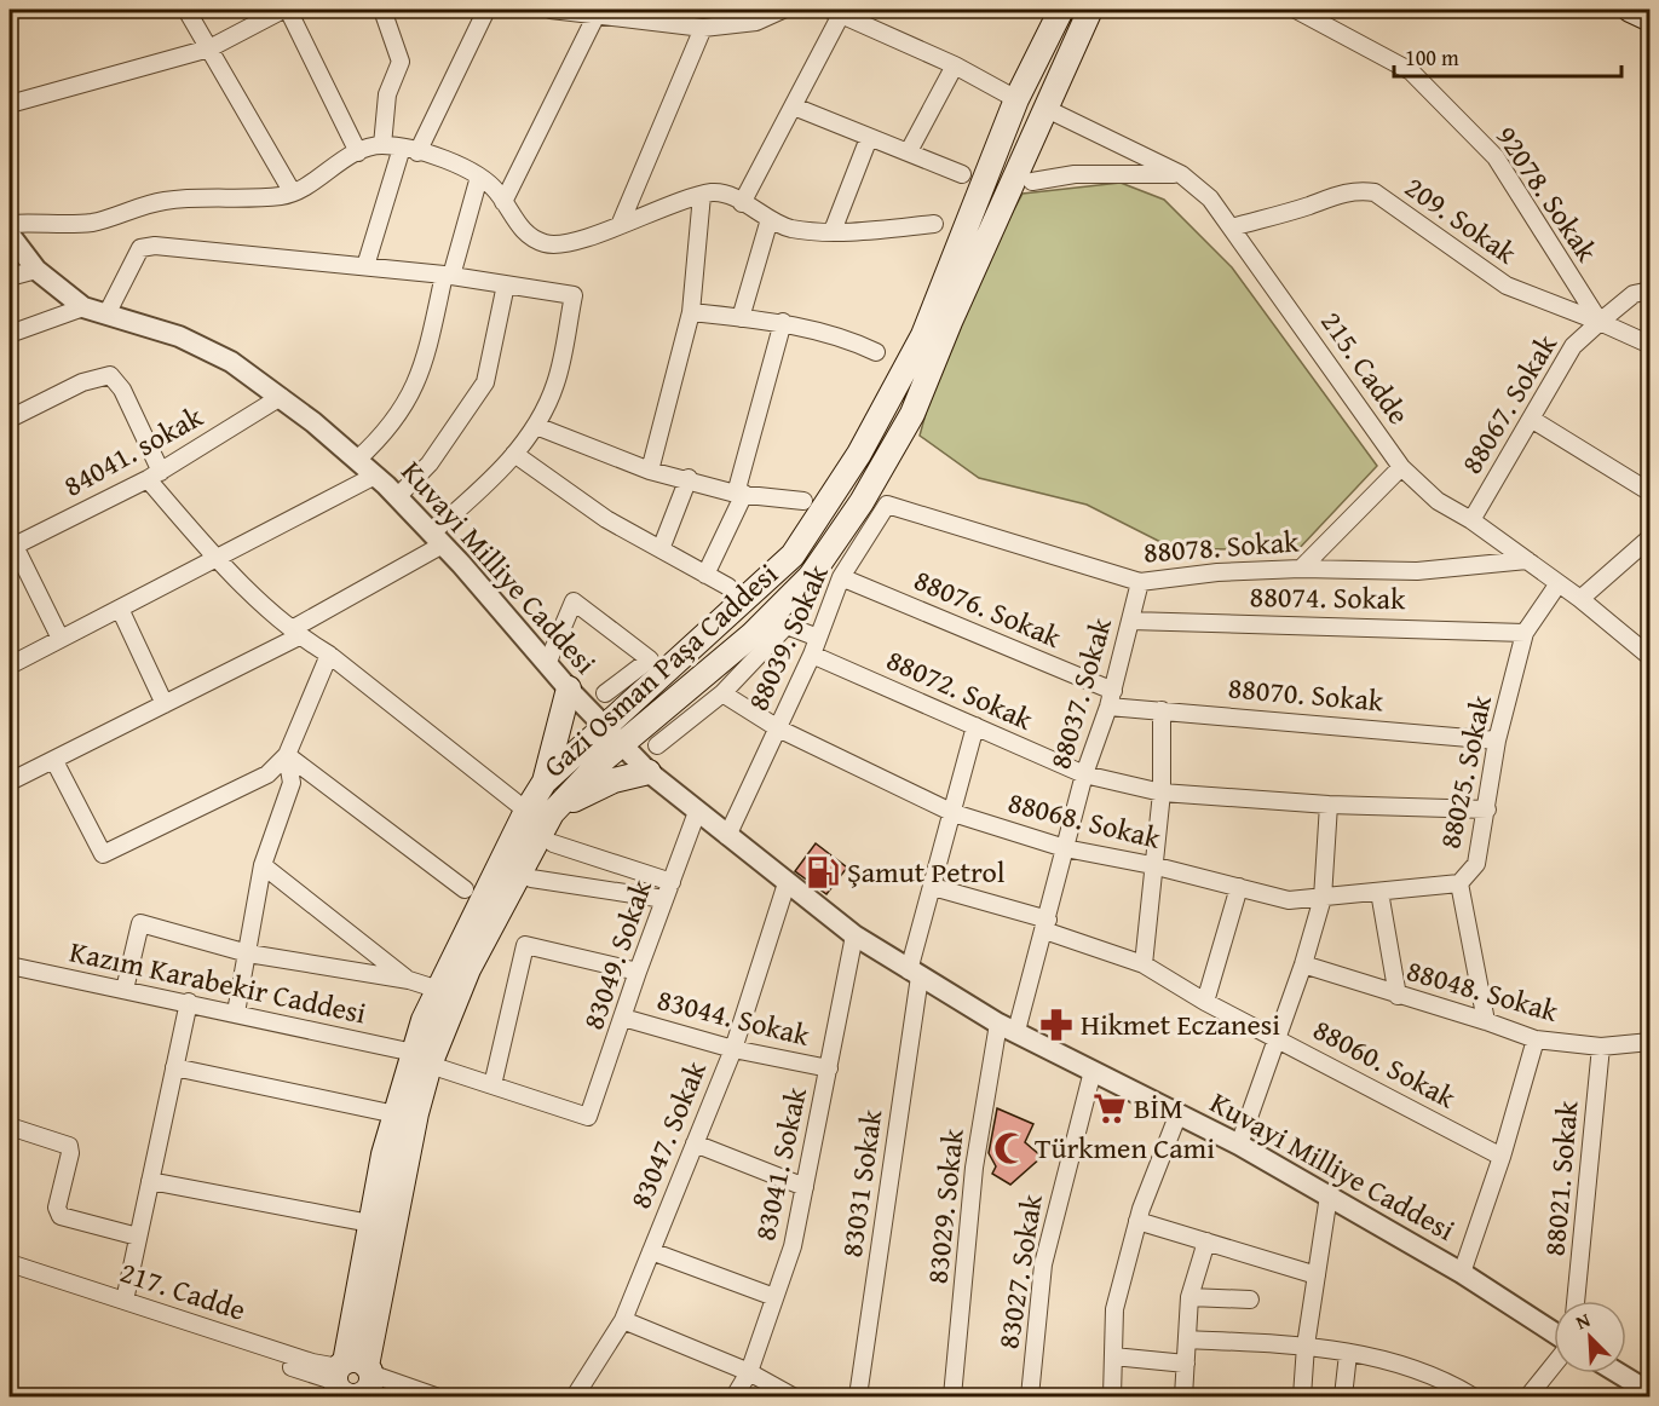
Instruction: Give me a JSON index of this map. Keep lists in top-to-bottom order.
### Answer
{
  "streets": {
    "main road": ["Gazi Osman Paşa Caddesi"],
    "street": [
      "92078. Sokak",
      "209. Sokak",
      "215. Cadde",
      "88067. Sokak",
      "84041. sokak",
      "88078. Sokak",
      "Kuvayi Milliye Caddesi",
      "88074. Sokak",
      "88076. Sokak",
      "88039. Sokak",
      "88072. Sokak",
      "88037. Sokak",
      "88070. Sokak",
      "88025. Sokak",
      "88068. Sokak",
      "83049. Sokak",
      "Kazım Karabekir Caddesi",
      "88048. Sokak",
      "83044. Sokak",
      "88060. Sokak",
      "83047. Sokak",
      "83041. Sokak",
      "88021. Sokak",
      "83031 Sokak",
      "83029. Sokak",
      "83027. Sokak",
      "217. Cadde"
    ]
  },
  "crossings": [
    ["92078. Sokak", "209. Sokak"],
    ["92078. Sokak", "88067. Sokak"],
    ["209. Sokak", "215. Cadde"],
    ["209. Sokak", "88067. Sokak"],
    ["215. Cadde", "88067. Sokak"],
    ["215. Cadde", "88078. Sokak"],
    ["215. Cadde", "Gazi Osman Paşa Caddesi"],
    ["215. Cadde", "88025. Sokak"],
    ["84041. sokak", "Kuvayi Milliye Caddesi"],
    ["88078. Sokak", "88039. Sokak"],
    ["88078. Sokak", "88037. Sokak"],
    ["Kuvayi Milliye Caddesi", "88039. Sokak"],
    ["Kuvayi Milliye Caddesi", "Gazi Osman Paşa Caddesi"],
    ["Kuvayi Milliye Caddesi", "88037. Sokak"],
    ["Kuvayi Milliye Caddesi", "83049. Sokak"],
    ["Kuvayi Milliye Caddesi", "83047. Sokak"],
    ["Kuvayi Milliye Caddesi", "83041. Sokak"],
    ["Kuvayi Milliye Caddesi", "83031 Sokak"],
    ["Kuvayi Milliye Caddesi", "83029. Sokak"],
    ["Kuvayi Milliye Caddesi", "83027. Sokak"],
    ["88074. Sokak", "88037. Sokak"],
    ["88074. Sokak", "88025. Sokak"],
    ["88076. Sokak", "88039. Sokak"],
    ["88076. Sokak", "88037. Sokak"],
    ["88076. Sokak", "88070. Sokak"],
    ["88039. Sokak", "88072. Sokak"],
    ["88039. Sokak", "88068. Sokak"],
    ["Gazi Osman Paşa Caddesi", "Kazım Karabekir Caddesi"],
    ["Gazi Osman Paşa Caddesi", "217. Cadde"],
    ["88072. Sokak", "88037. Sokak"],
    ["88072. Sokak", "88068. Sokak"],
    ["88072. Sokak", "83031 Sokak"],
    ["88037. Sokak", "88070. Sokak"],
    ["88037. Sokak", "88068. Sokak"],
    ["88037. Sokak", "88060. Sokak"],
    ["88070. Sokak", "88025. Sokak"],
    ["88025. Sokak", "88068. Sokak"],
    ["88025. Sokak", "88048. Sokak"],
    ["88068. Sokak", "83031 Sokak"],
    ["83049. Sokak", "Kazım Karabekir Caddesi"],
    ["83049. Sokak", "83044. Sokak"],
    ["88048. Sokak", "88021. Sokak"],
    ["83044. Sokak", "83047. Sokak"],
    ["83044. Sokak", "83041. Sokak"],
    ["88060. Sokak", "83031 Sokak"]
  ],
  "places": {
    "fuel station": ["Şamut Petrol"],
    "pharmacy": ["Hikmet Eczanesi"],
    "supermarket": ["BİM"],
    "mosque": ["Türkmen Cami"]
  },
  "scale_bar": "100 m",
  "north": "top left"
}
